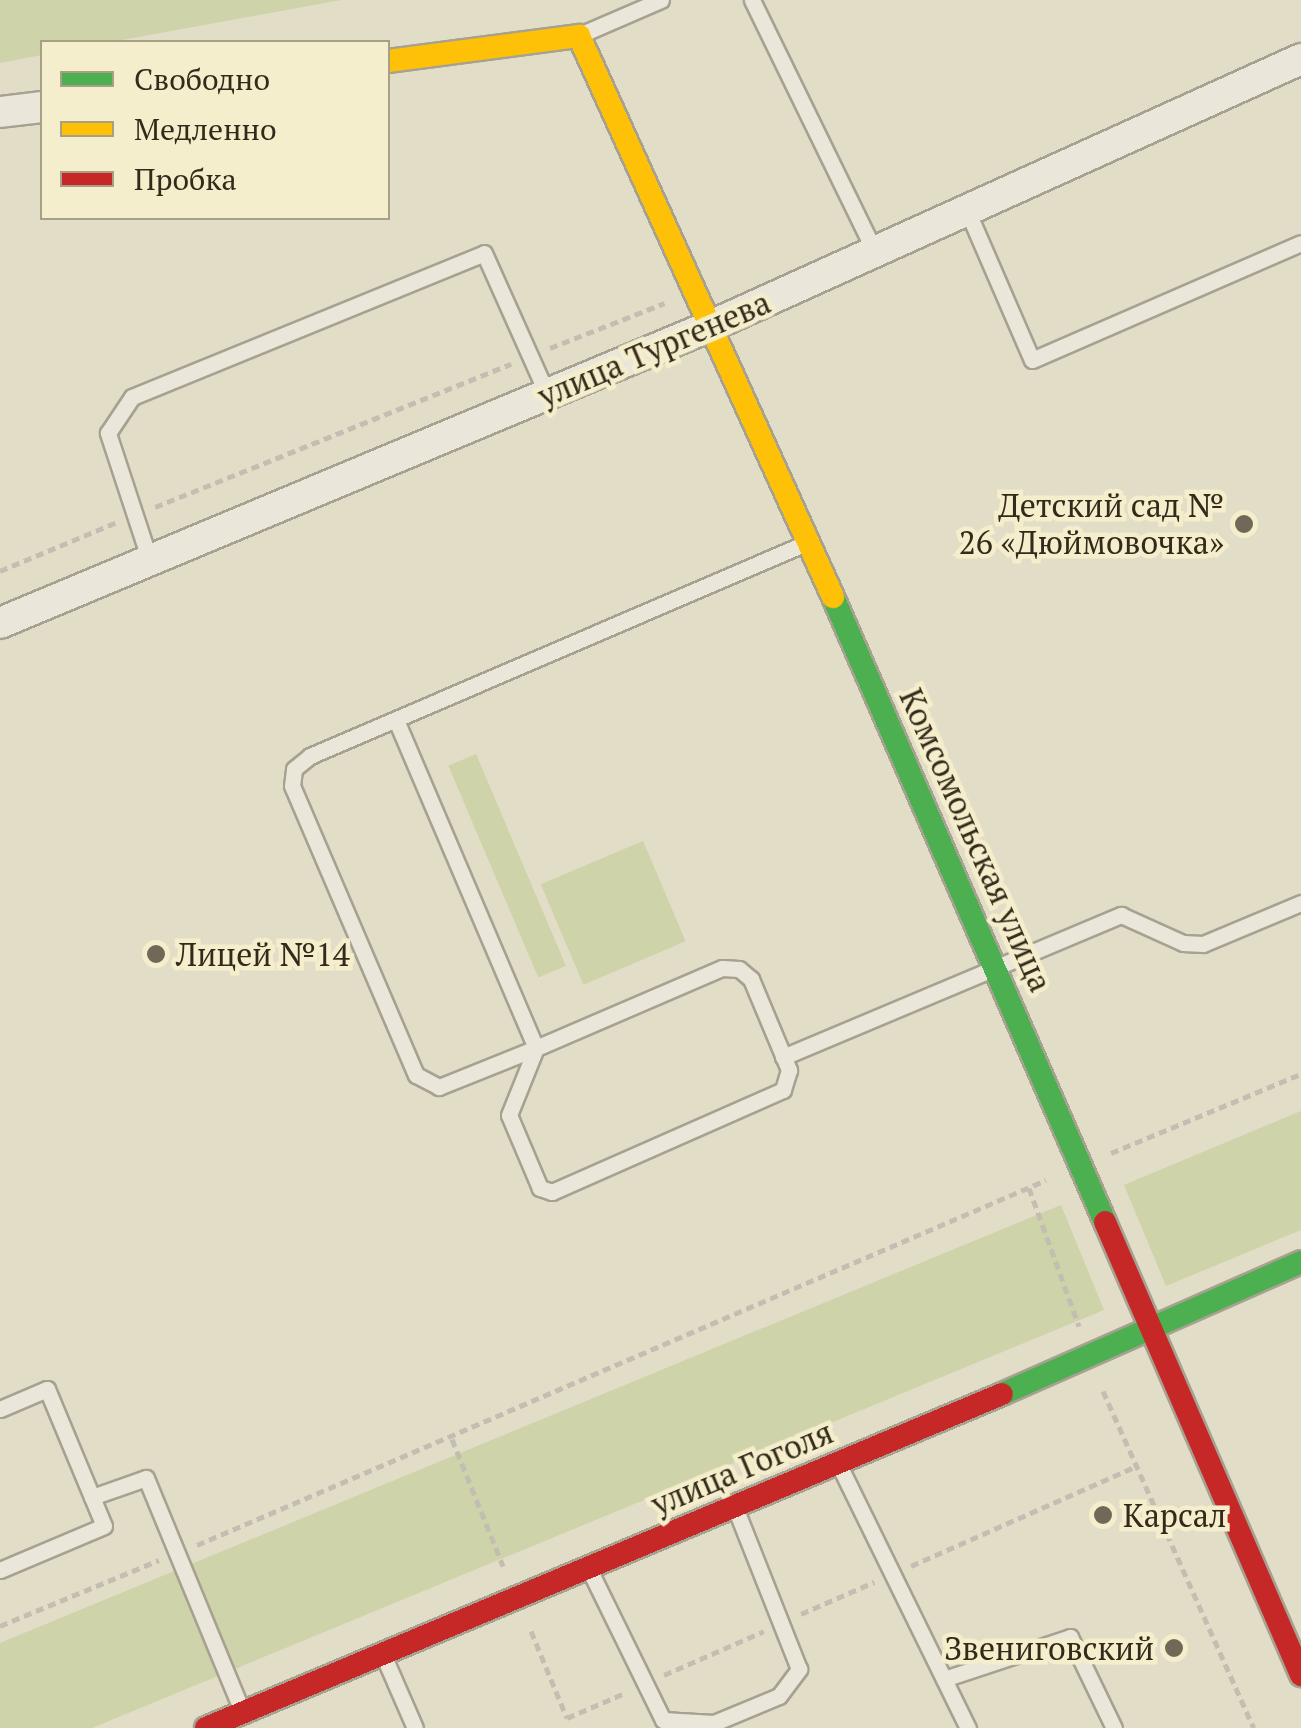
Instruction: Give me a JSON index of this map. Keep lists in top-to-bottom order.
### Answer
{
  "streets": {
    "street": ["улица Тургенева", "Комсомольская улица", "улица Гоголя"]
  },
  "crossings": [
    ["улица Тургенева", "Комсомольская улица"],
    ["Комсомольская улица", "улица Гоголя"]
  ],
  "places": [
    "Детский сад № 26 «Дюймовочка»",
    "Лицей №14",
    "Карсал",
    "Звениговский"
  ],
  "legend": ["Свободно", "Медленно", "Пробка"]
}
